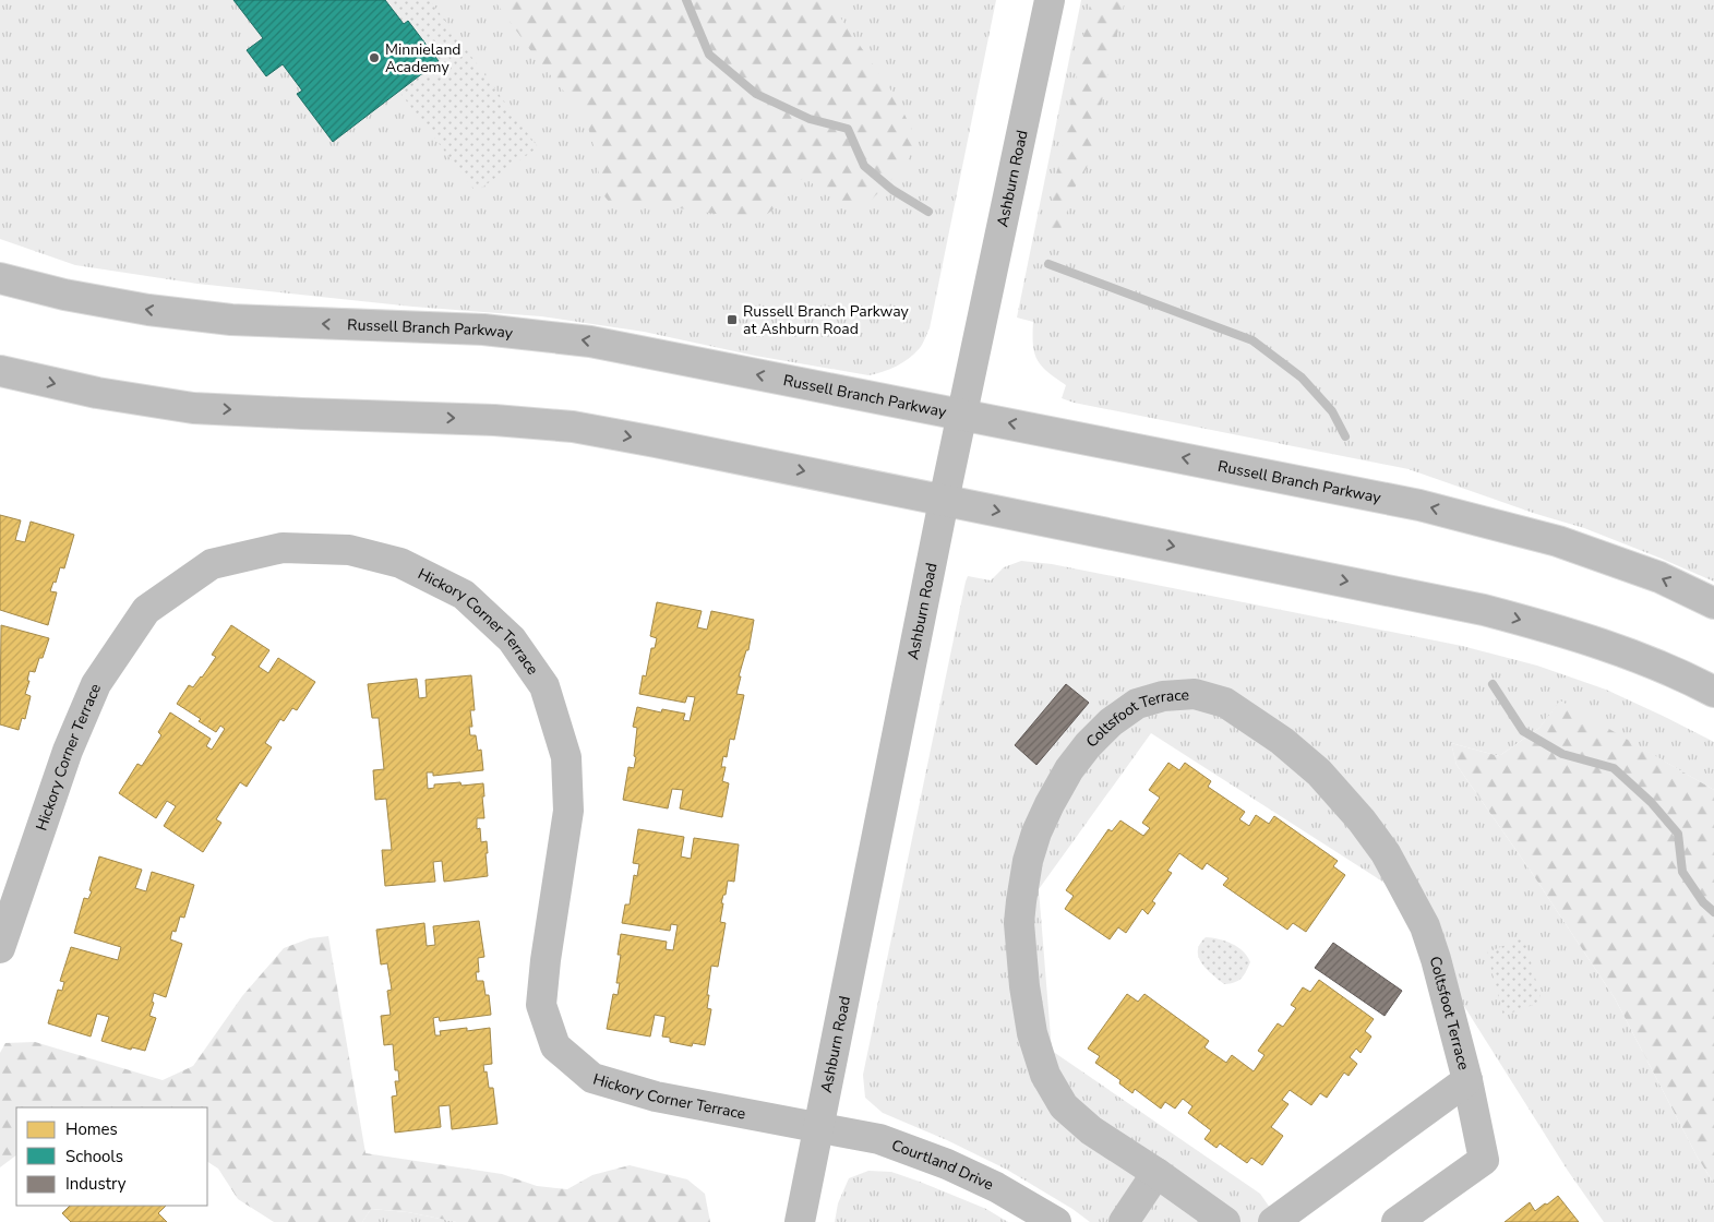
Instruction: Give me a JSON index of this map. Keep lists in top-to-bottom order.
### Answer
{
  "streets": {
    "street": [
      "Ashburn Road",
      "Russell Branch Parkway",
      "Hickory Corner Terrace",
      "Coltsfoot Terrace",
      "Courtland Drive"
    ]
  },
  "crossings": [
    ["Ashburn Road", "Russell Branch Parkway"],
    ["Ashburn Road", "Hickory Corner Terrace"],
    ["Ashburn Road", "Courtland Drive"],
    ["Hickory Corner Terrace", "Courtland Drive"]
  ],
  "places": {
    "other": ["Minnieland Academy"],
    "transit": ["Russell Branch Parkway at Ashburn Road"]
  },
  "legend": ["Homes", "Schools", "Industry"]
}
